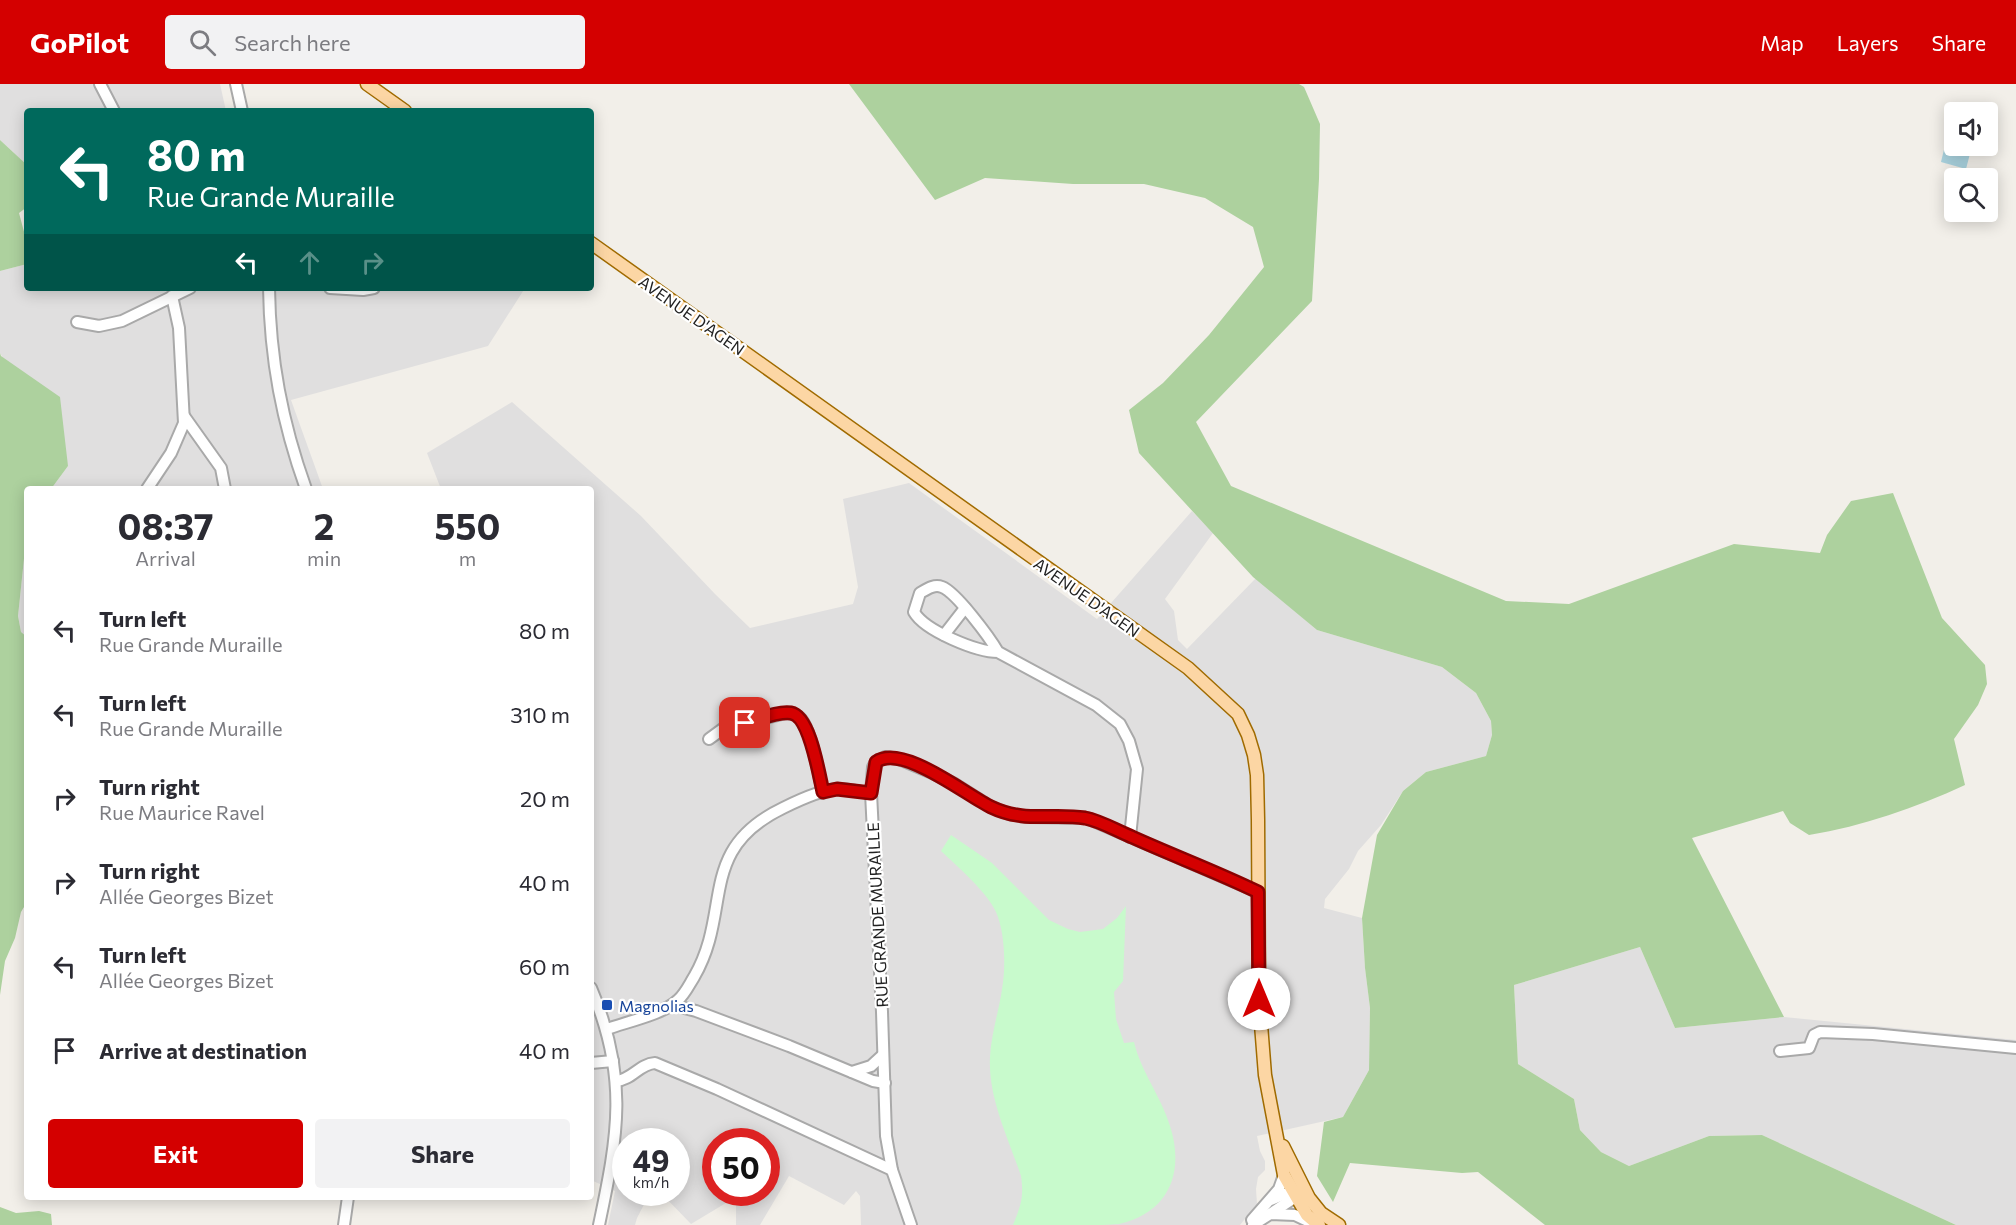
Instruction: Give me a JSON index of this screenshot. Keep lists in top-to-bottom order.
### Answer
{
  "streets": {
    "main road": ["AVENUE D'AGEN"],
    "street": ["RUE GRANDE MURAILLE"]
  },
  "crossings": [
    ["AVENUE D'AGEN", "RUE GRANDE MURAILLE"]
  ],
  "places": {
    "transit": ["Magnolias"]
  },
  "page": {
    "header": "GoPilot",
    "search": "Search here",
    "nav": ["Map", "Layers", "Share"],
    "turn": ["80 m", "Rue Grande Muraille"],
    "eta": [
      "08:37",
      "Arrival",
      "2",
      "min",
      "550",
      "m"
    ],
    "list": [
      {
        "name": "Turn left",
        "note": "Rue Grande Muraille",
        "value": "80 m"
      },
      {
        "name": "Turn left",
        "note": "Rue Grande Muraille",
        "value": "310 m"
      },
      {
        "name": "Turn right",
        "note": "Rue Maurice Ravel",
        "value": "20 m"
      },
      {
        "name": "Turn right",
        "note": "Allée Georges Bizet",
        "value": "40 m"
      },
      {
        "name": "Turn left",
        "note": "Allée Georges Bizet",
        "value": "60 m"
      },
      {
        "name": "Arrive at destination",
        "value": "40 m"
      }
    ],
    "buttons": ["Exit", "Share"],
    "speed": "49 km/h",
    "limit": "50"
  }
}
